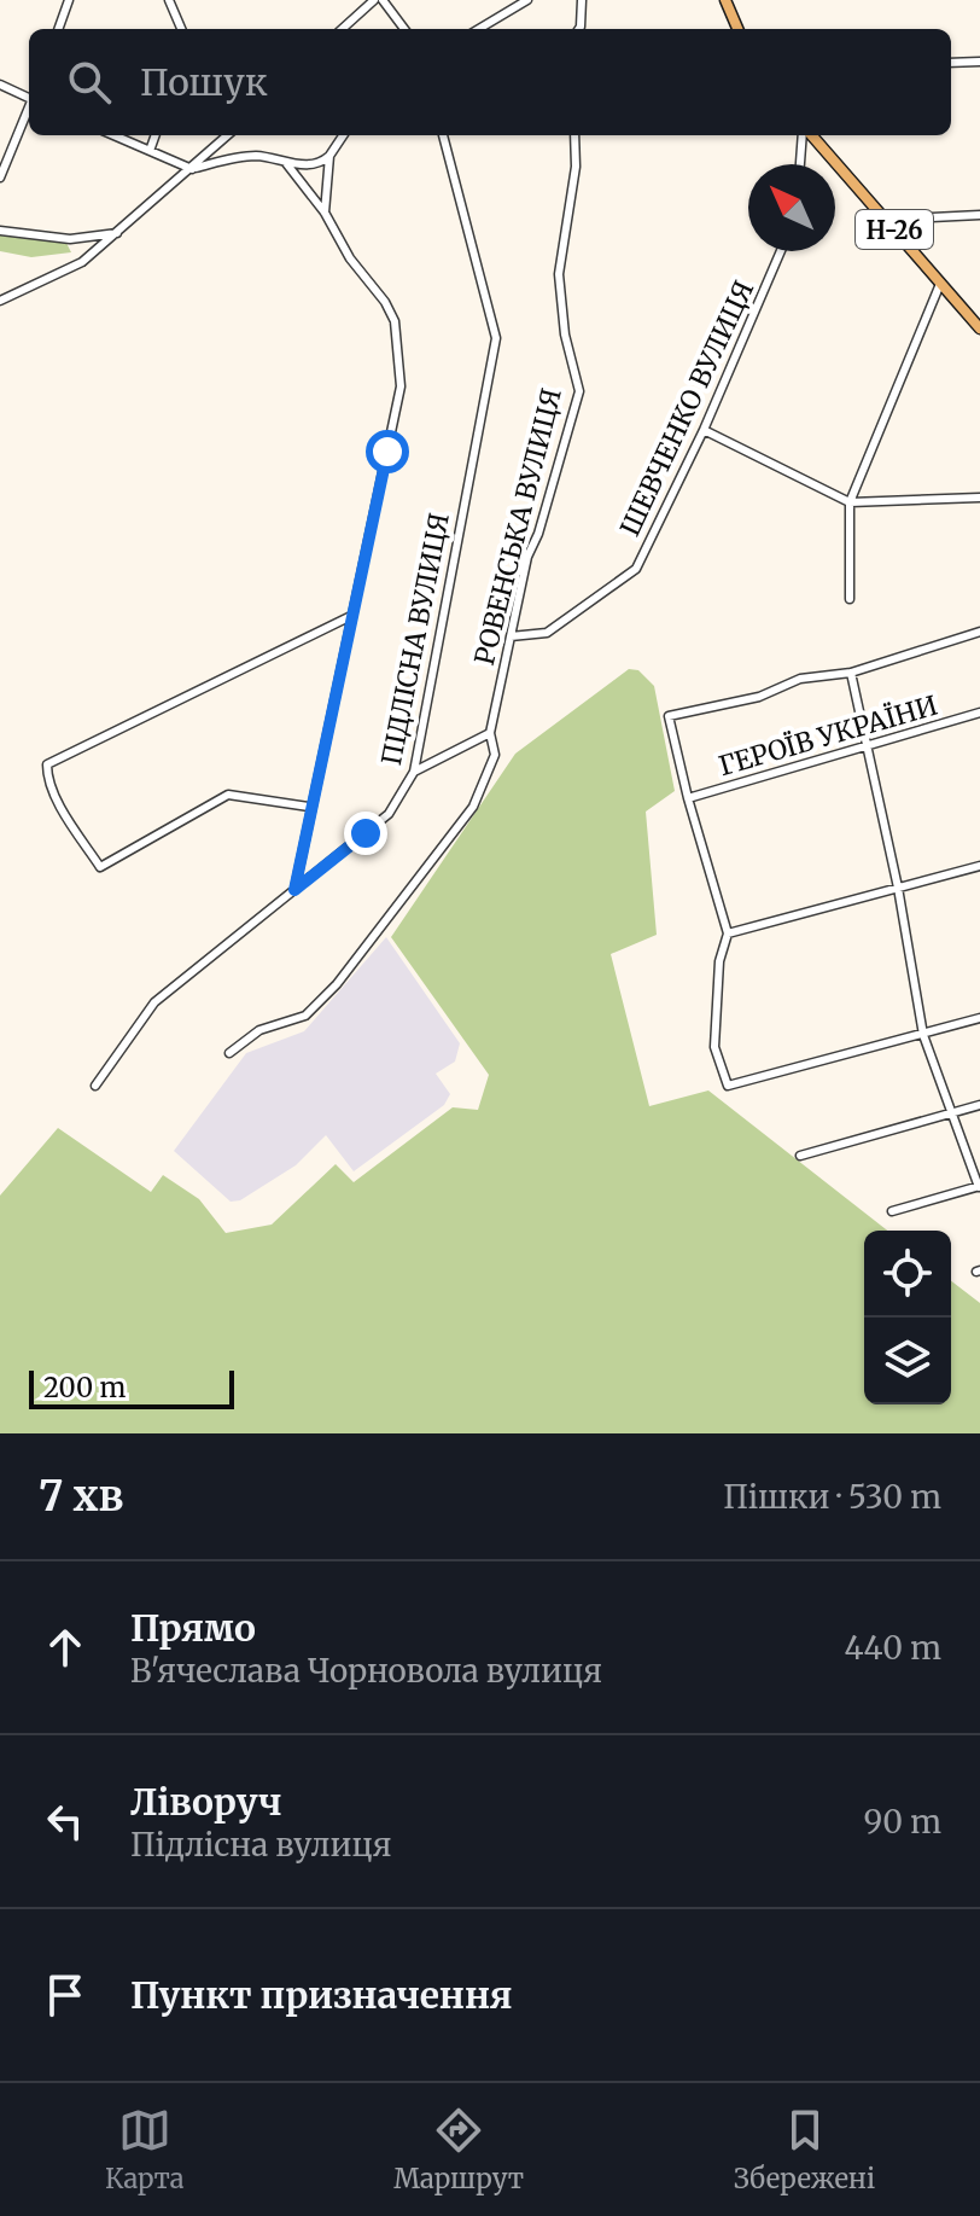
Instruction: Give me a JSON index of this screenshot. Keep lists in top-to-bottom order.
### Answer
{
  "streets": {
    "main road": ["Н-26"],
    "street": [
      "ШЕВЧЕНКО ВУЛИЦЯ",
      "РОВЕНСЬКА ВУЛИЦЯ",
      "ПІДЛІСНА ВУЛИЦЯ",
      "ГЕРОЇВ УКРАЇНИ"
    ]
  },
  "crossings": [
    ["ШЕВЧЕНКО ВУЛИЦЯ", "РОВЕНСЬКА ВУЛИЦЯ"]
  ],
  "scale_bar": "200 m",
  "north": "top left",
  "page": {
    "search": "Пошук",
    "scale": "200 m",
    "heading": ["7 хв", "Пішки · 530 m"],
    "list": [
      ["Прямо", "В'ячеслава Чорновола вулиця", "440 m"],
      ["Ліворуч", "Підлісна вулиця", "90 m"],
      "Пункт призначення"
    ],
    "nav": ["Карта", "Маршрут", "Збережені"]
  }
}
